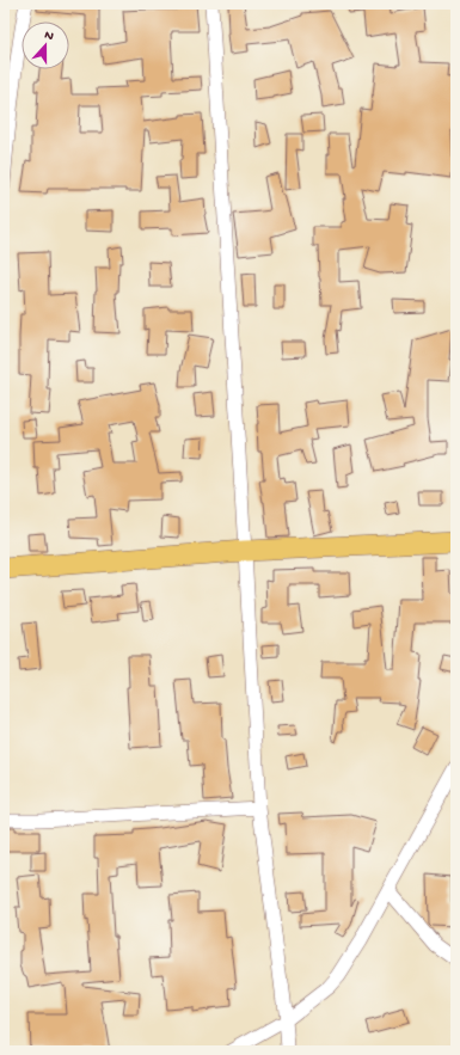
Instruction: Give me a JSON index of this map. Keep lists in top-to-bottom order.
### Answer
{
  "north": "top"
}
